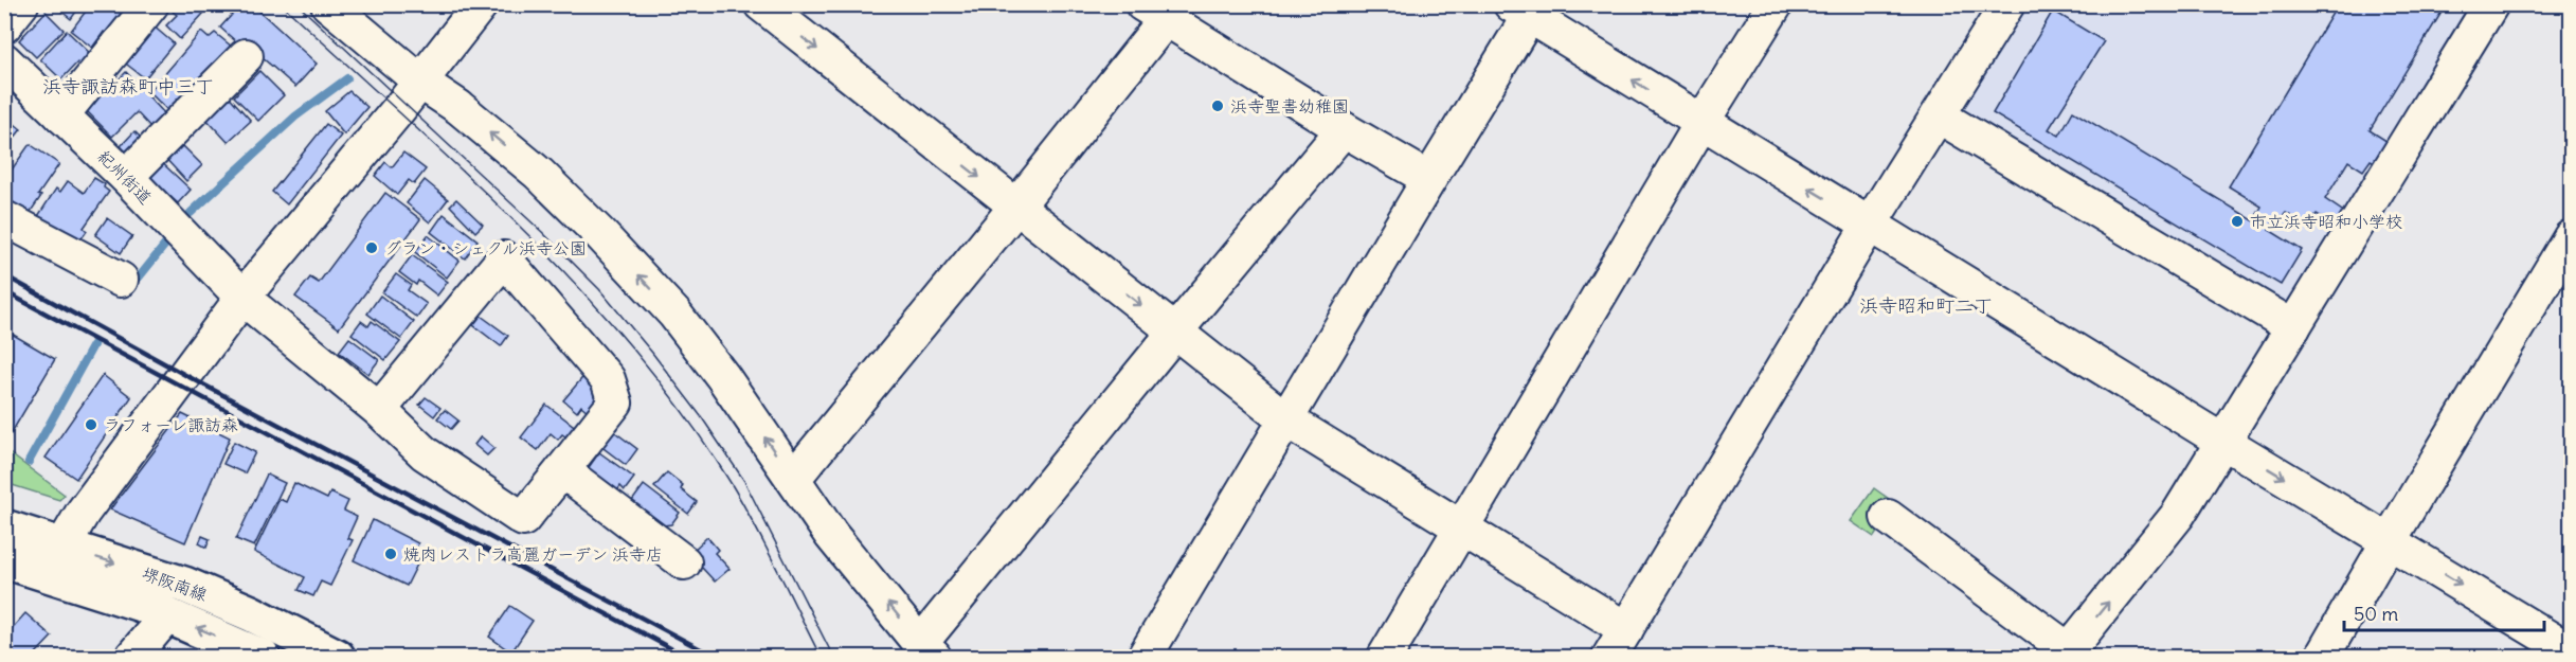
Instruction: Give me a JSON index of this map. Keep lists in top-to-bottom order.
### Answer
{
  "streets": {
    "main road": ["堺阪南線"],
    "street": ["紀州街道"]
  },
  "districts": ["浜寺諏訪森町中三丁", "浜寺昭和町二丁"],
  "places": [
    "浜寺聖書幼稚園",
    "市立浜寺昭和小学校",
    "グラン・シェクル浜寺公園",
    "ラフォーレ諏訪森",
    "焼肉レストラ高麗ガーデン 浜寺店"
  ],
  "scale_bar": "50 m"
}
